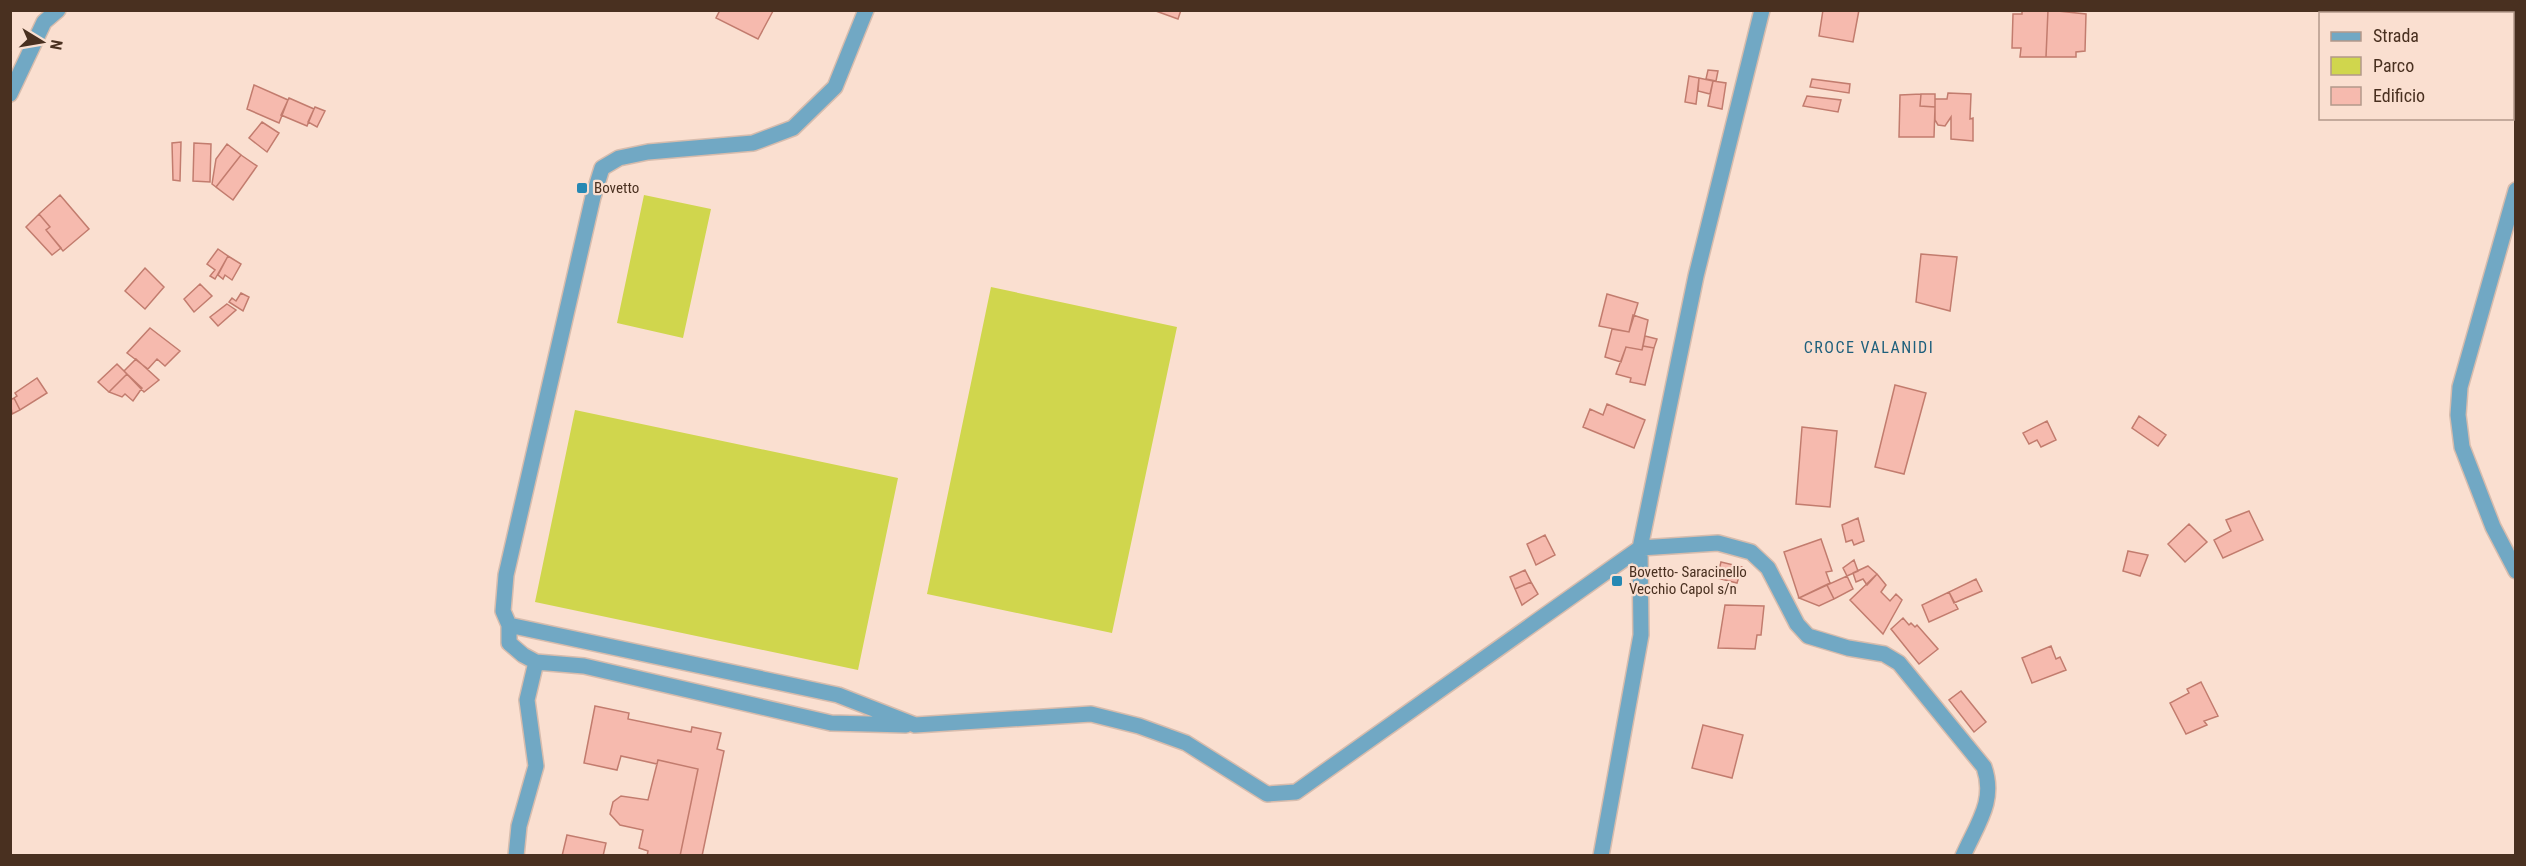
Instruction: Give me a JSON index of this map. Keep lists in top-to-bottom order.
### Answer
{
  "districts": ["CROCE VALANIDI"],
  "places": {
    "transit": ["Bovetto", "Bovetto- Saracinello Vecchio Capol s/n"]
  },
  "legend": ["Strada", "Parco", "Edificio"],
  "north": "right"
}
